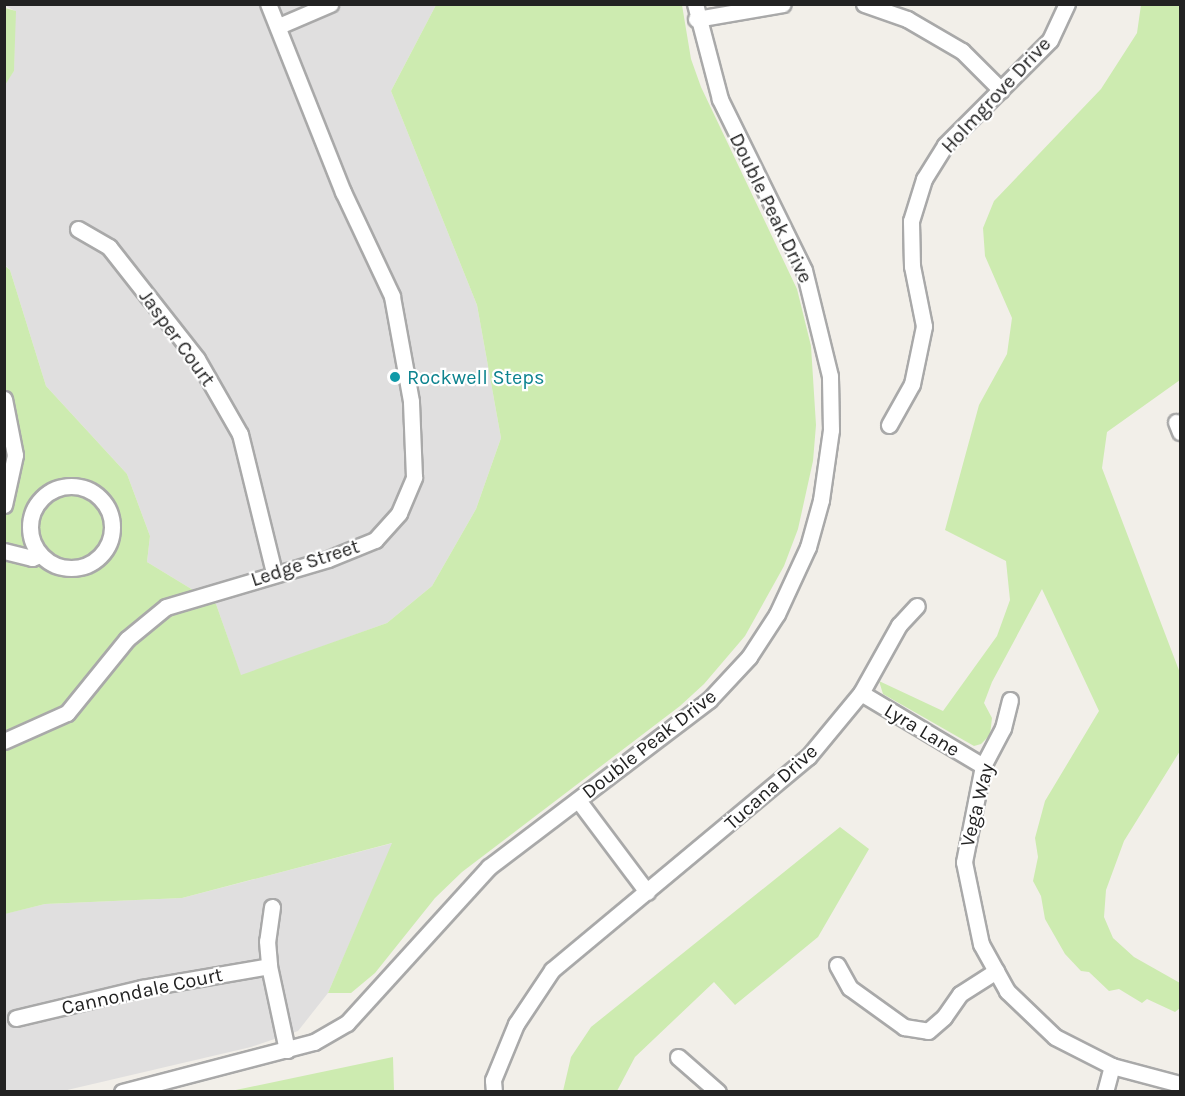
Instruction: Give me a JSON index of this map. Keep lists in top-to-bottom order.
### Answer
{
  "streets": {
    "street": [
      "Holmgrove Drive",
      "Double Peak Drive",
      "Jasper Court",
      "Ledge Street",
      "Lyra Lane",
      "Tucana Drive",
      "Vega Way",
      "Cannondale Court"
    ]
  },
  "crossings": [
    ["Jasper Court", "Ledge Street"],
    ["Lyra Lane", "Tucana Drive"],
    ["Lyra Lane", "Vega Way"]
  ],
  "places": ["Rockwell Steps"]
}
